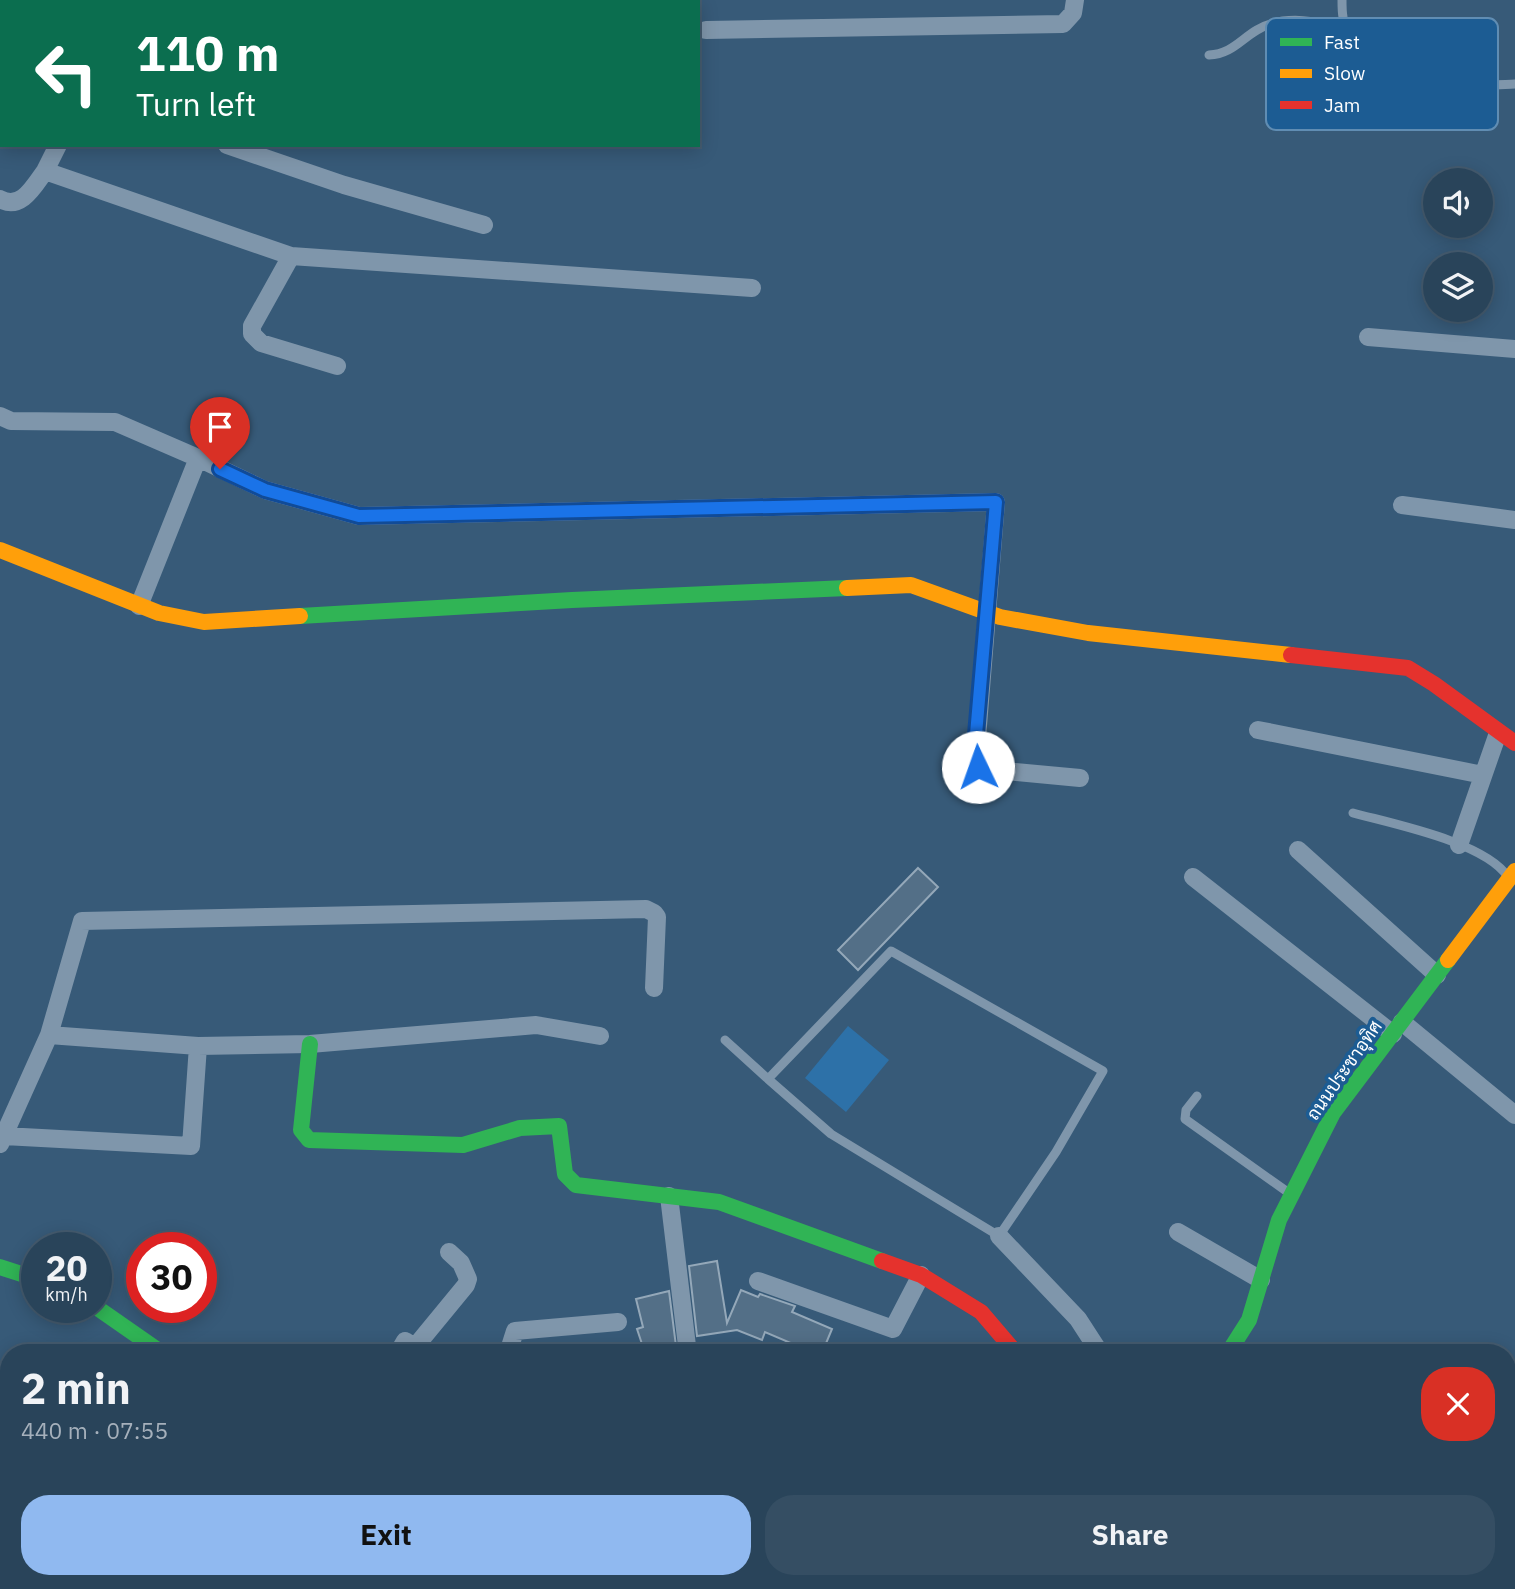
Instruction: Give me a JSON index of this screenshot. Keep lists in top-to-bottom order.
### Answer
{
  "streets": {
    "street": ["ถนนประชาอุทิศ"]
  },
  "legend": ["Fast", "Slow", "Jam"],
  "page": {
    "turn": ["110 m", "Turn left"],
    "speed": "20 km/h",
    "limit": "30",
    "heading": ["2 min", "440 m · 07:55"],
    "buttons": ["Exit", "Share"]
  }
}
